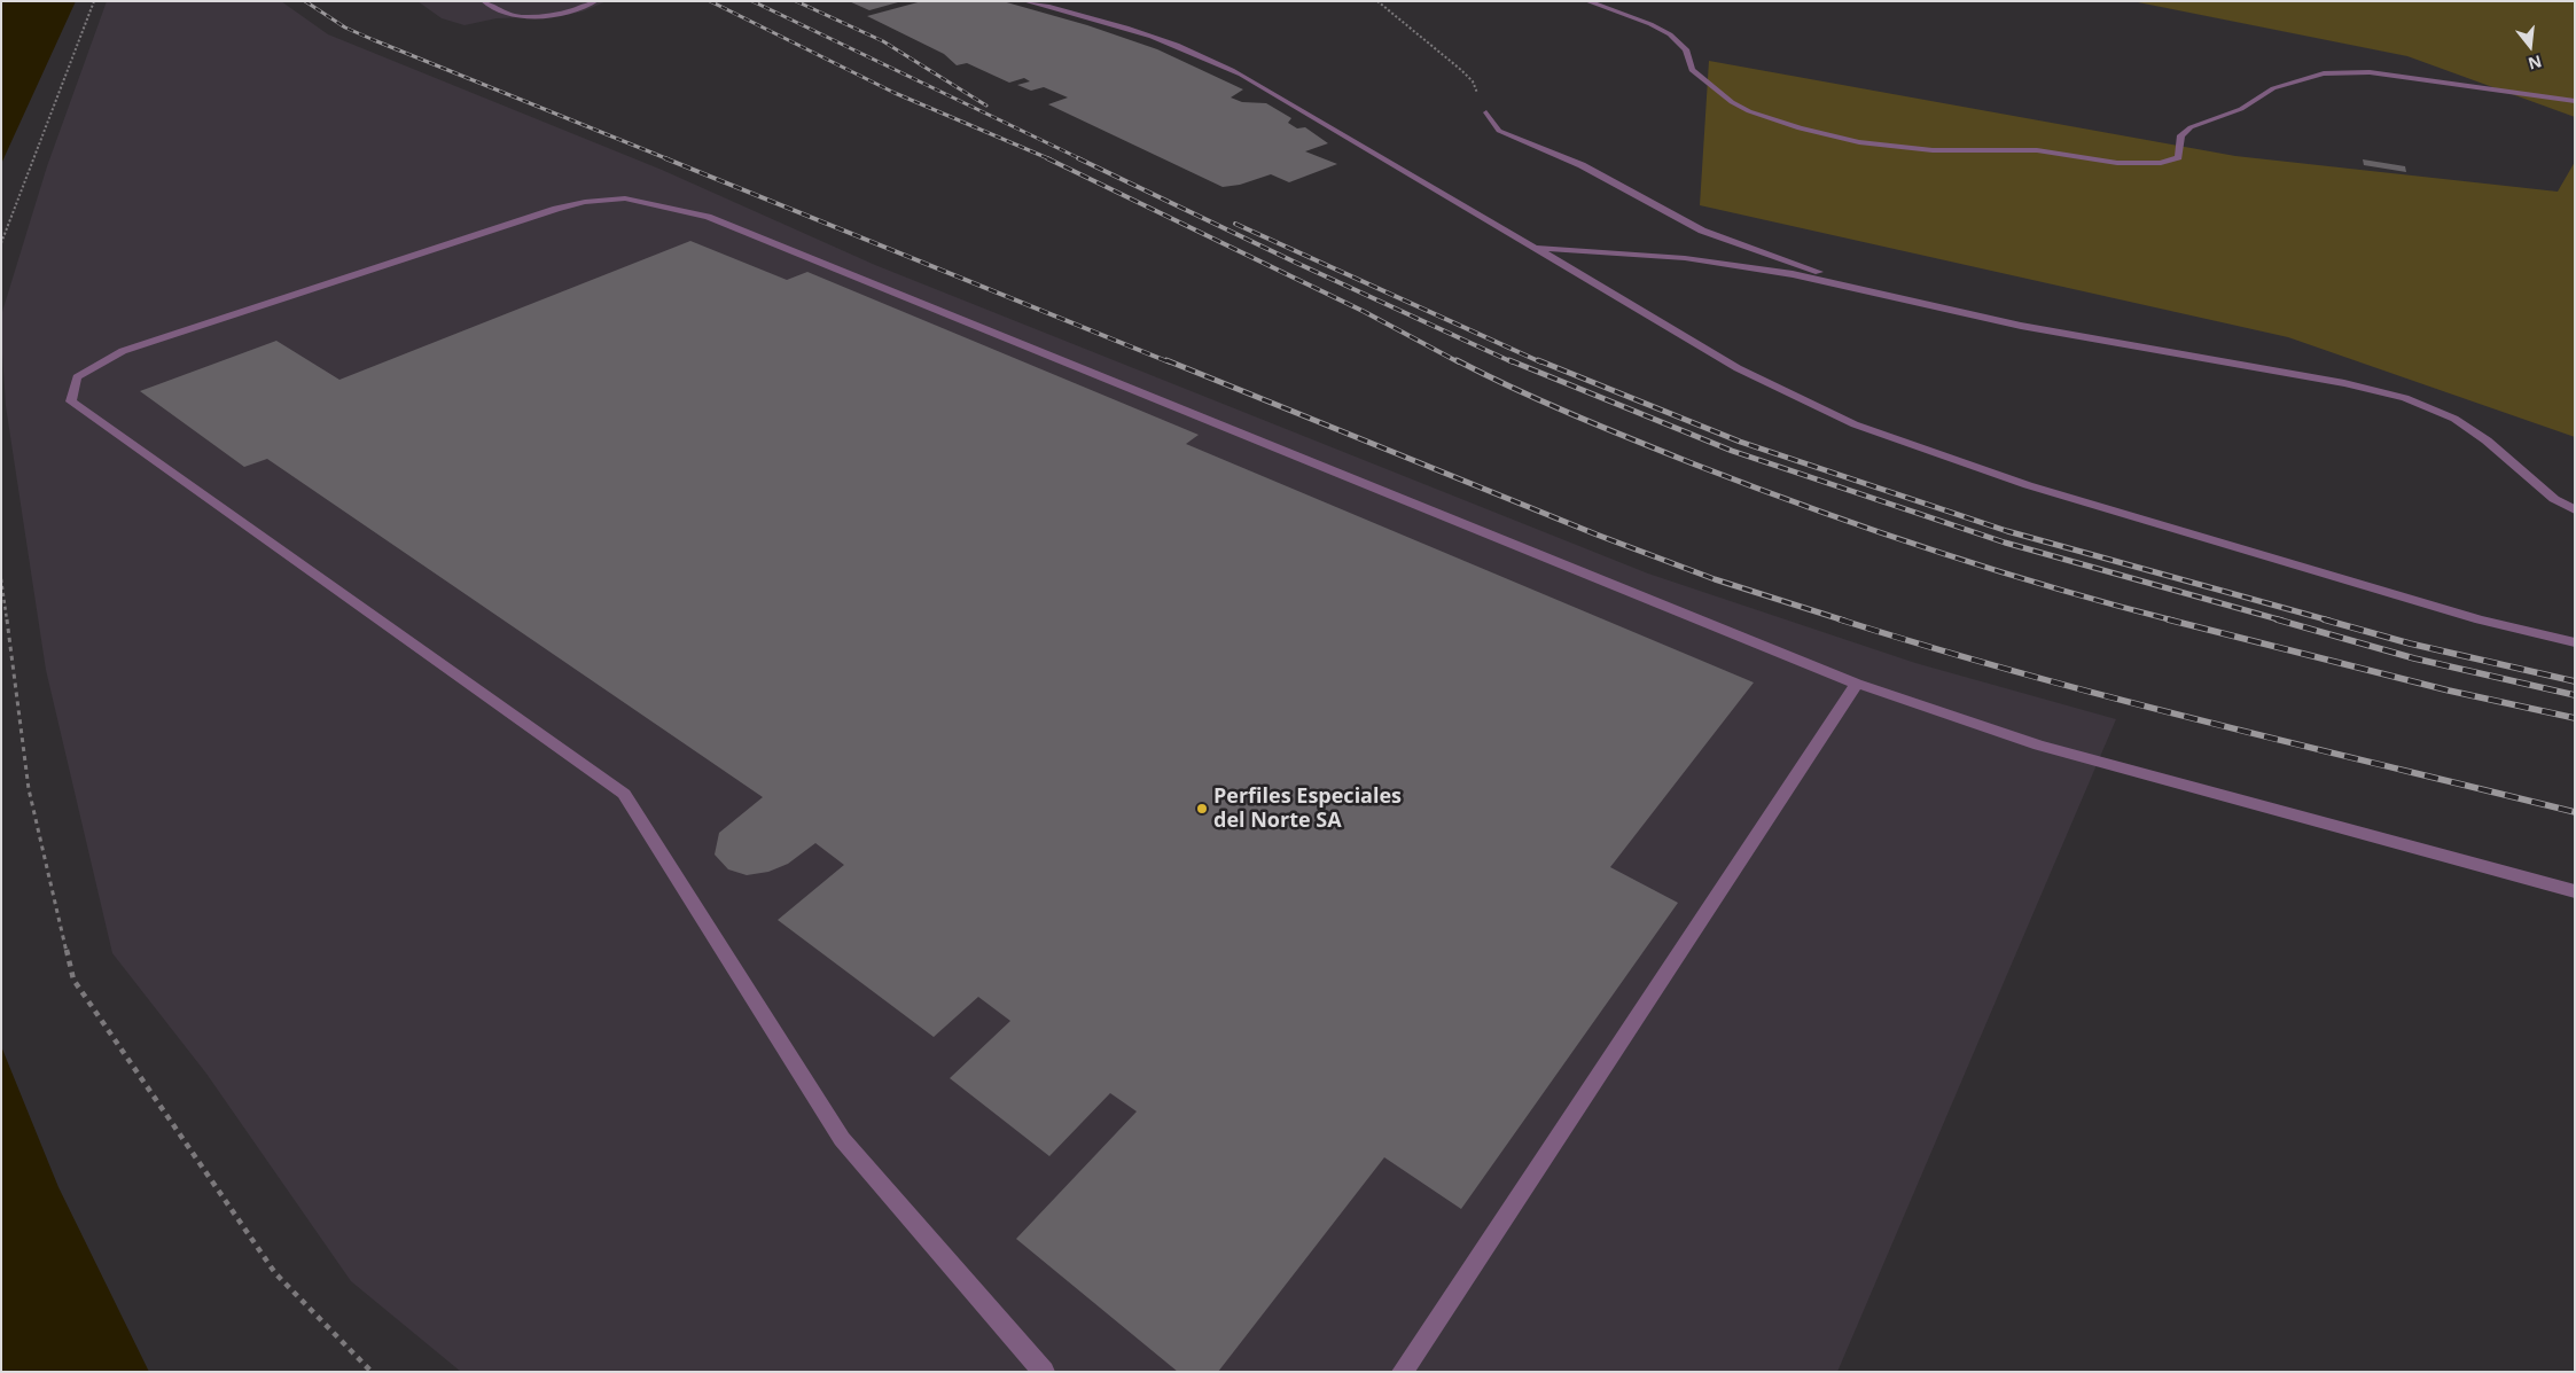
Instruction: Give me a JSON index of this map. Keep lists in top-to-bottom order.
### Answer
{
  "places": ["Perfiles Especiales del Norte SA"],
  "north": "bottom"
}
